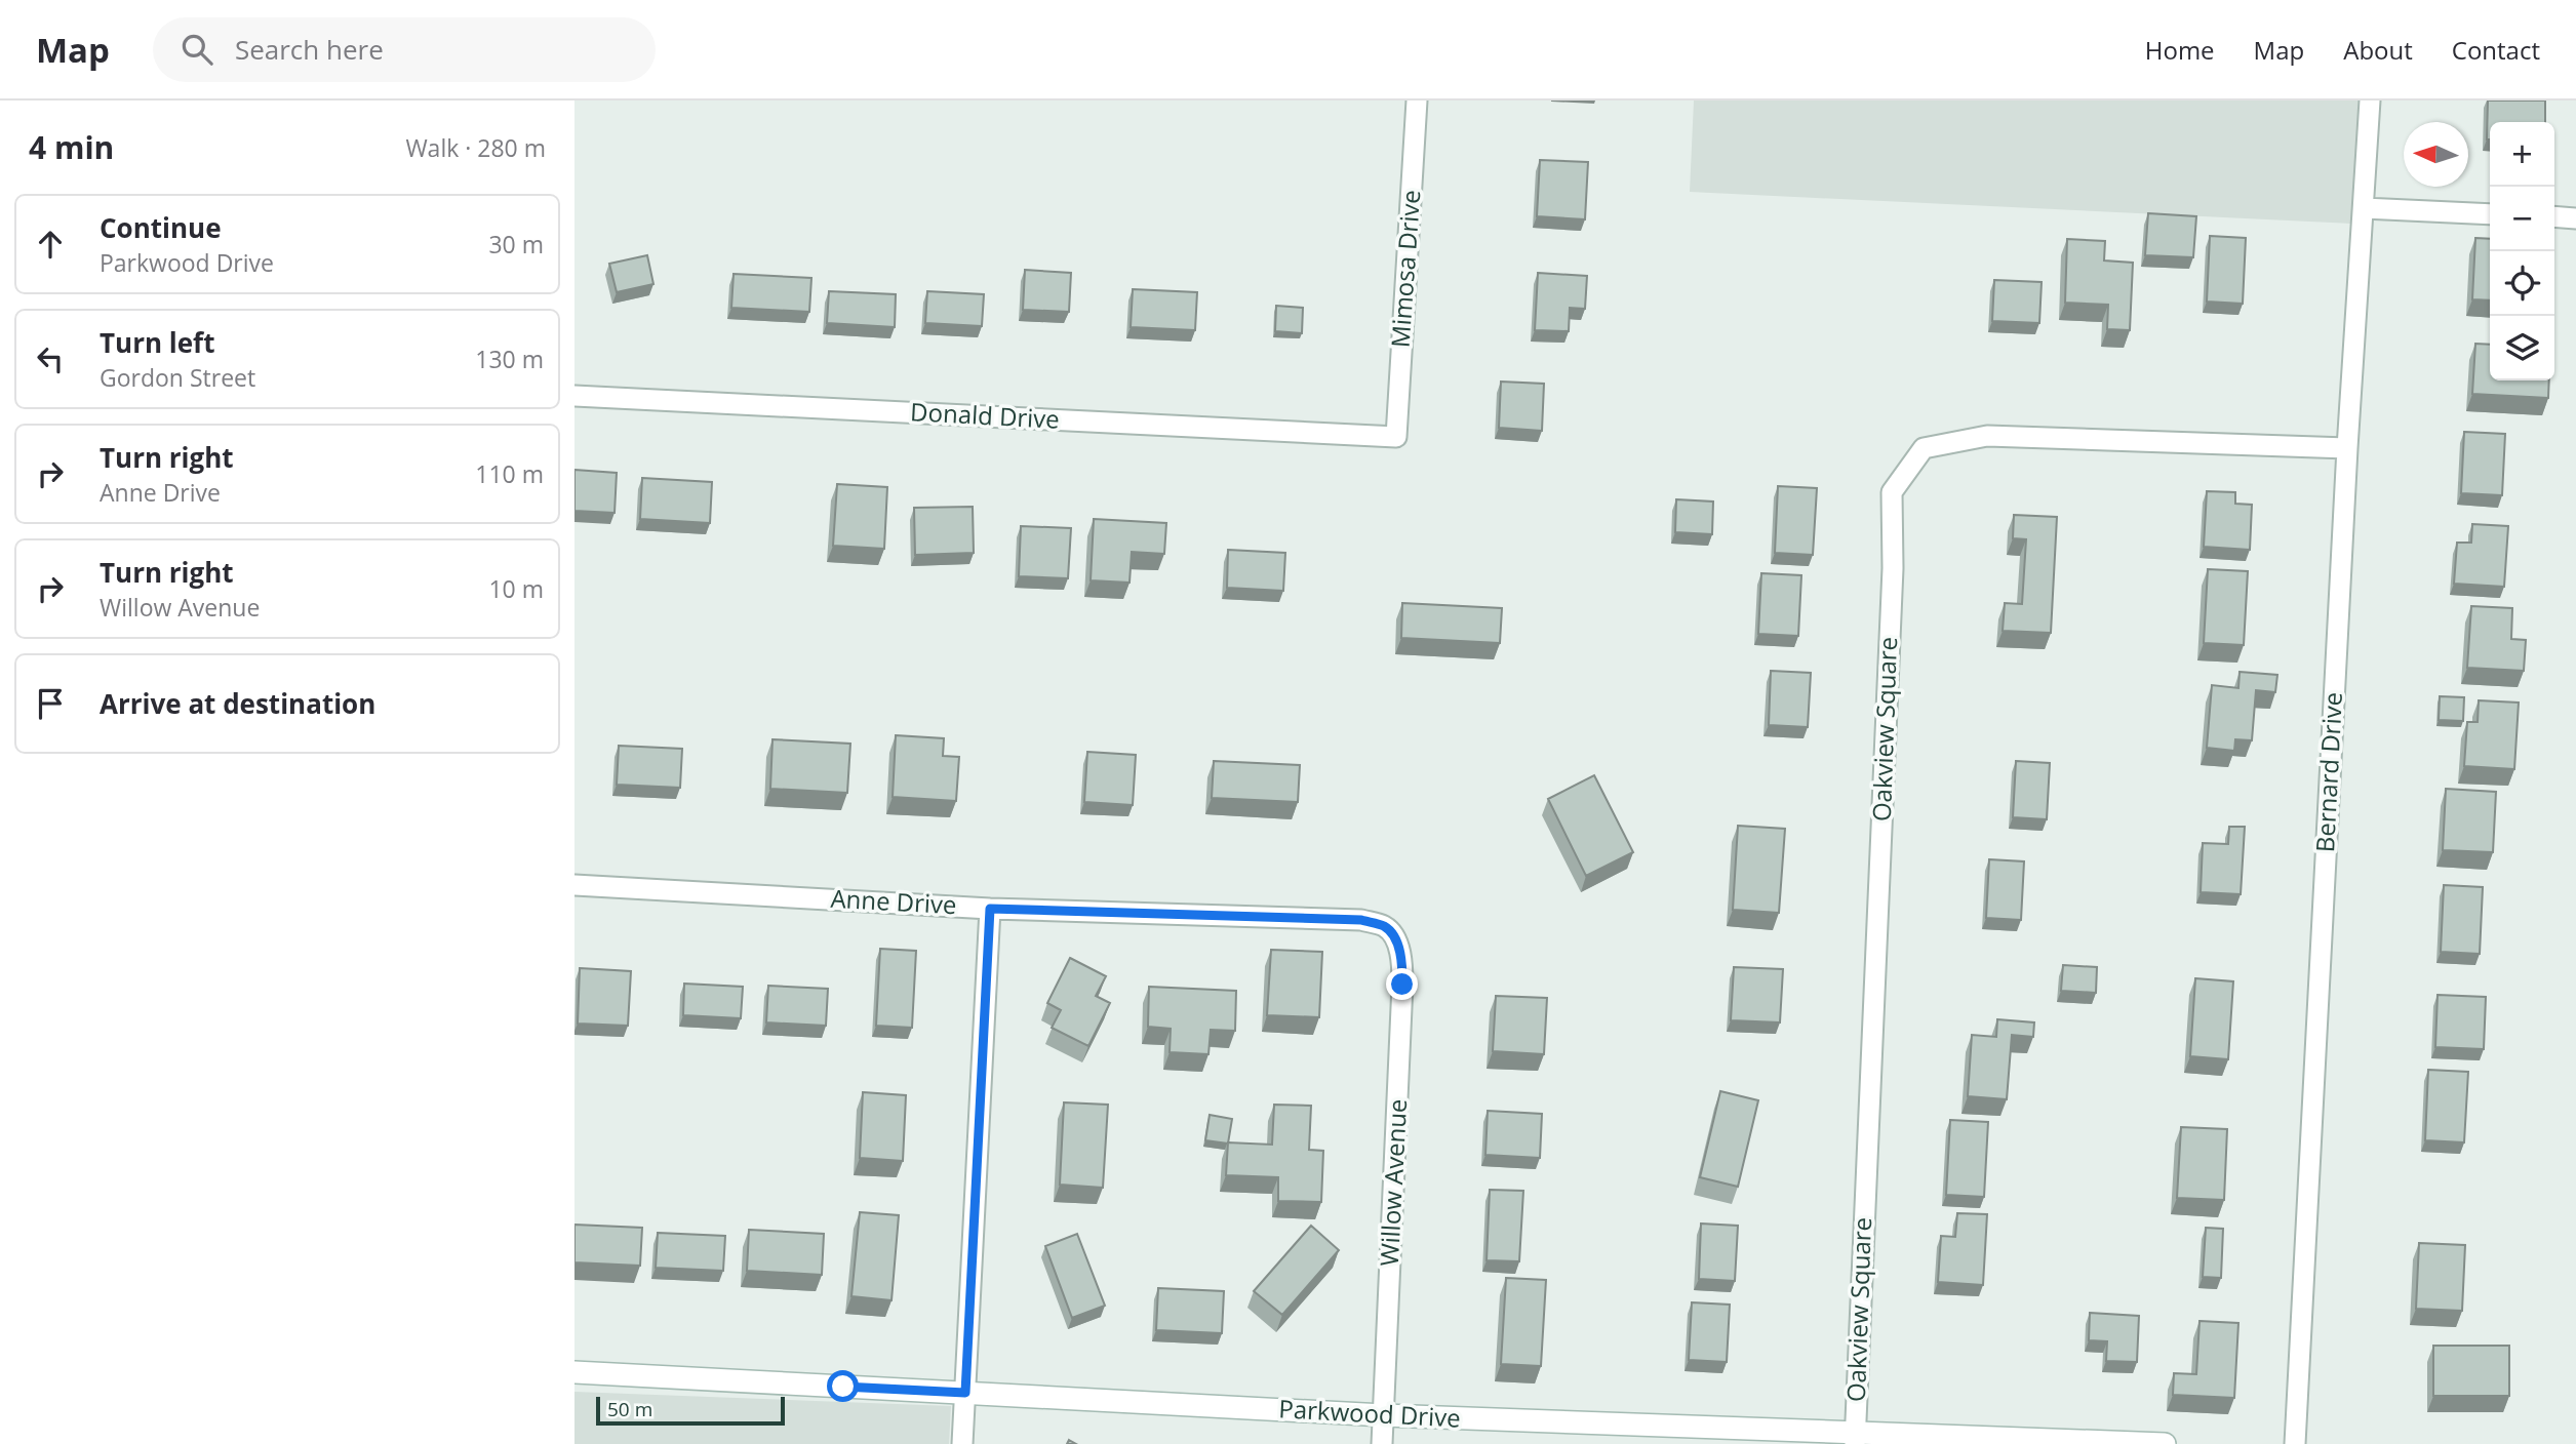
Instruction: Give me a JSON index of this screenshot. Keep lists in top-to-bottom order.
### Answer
{
  "streets": {
    "street": [
      "Mimosa Drive",
      "Donald Drive",
      "Oakview Square",
      "Bernard Drive",
      "Anne Drive",
      "Willow Avenue",
      "Parkwood Drive"
    ]
  },
  "crossings": [
    ["Mimosa Drive", "Donald Drive"],
    ["Oakview Square", "Bernard Drive"],
    ["Oakview Square", "Parkwood Drive"],
    ["Anne Drive", "Willow Avenue"],
    ["Willow Avenue", "Parkwood Drive"]
  ],
  "scale_bar": "50 m",
  "north": "left",
  "page": {
    "header": "Map",
    "search": "Search here",
    "nav": [
      "Home",
      "Map",
      "About",
      "Contact"
    ],
    "heading": ["4 min", "Walk · 280 m"],
    "map_buttons": ["+", "−"],
    "list": [
      ["Continue", "Parkwood Drive", "30 m"],
      ["Turn left", "Gordon Street", "130 m"],
      ["Turn right", "Anne Drive", "110 m"],
      ["Turn right", "Willow Avenue", "10 m"],
      "Arrive at destination"
    ],
    "scale": "50 m"
  }
}
